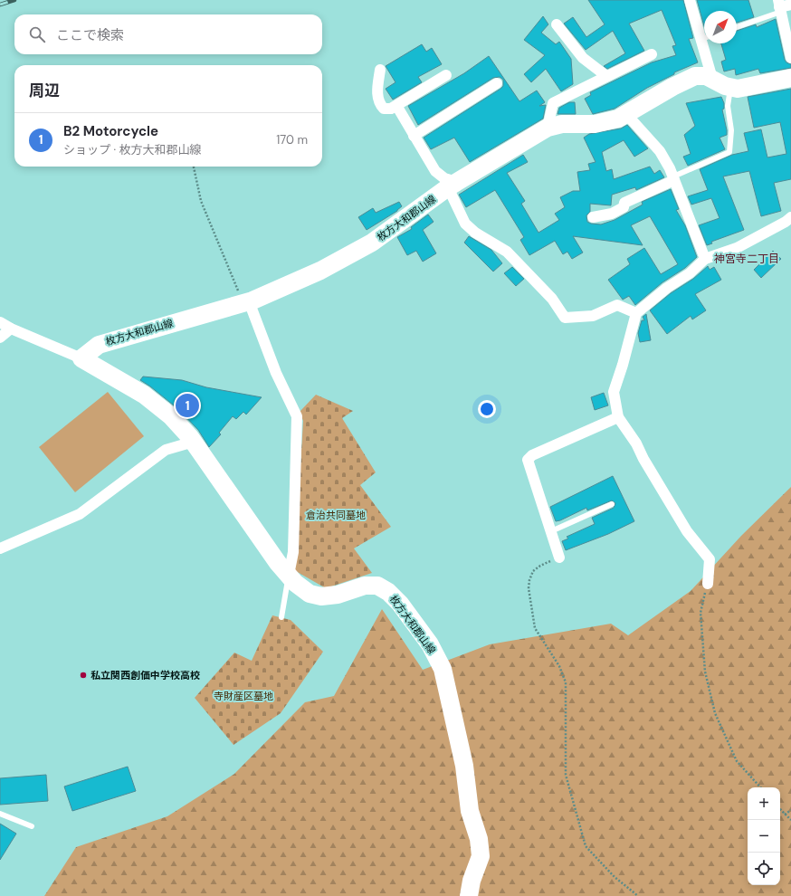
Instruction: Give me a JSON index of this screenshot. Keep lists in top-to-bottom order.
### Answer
{
  "streets": {
    "main road": ["枚方大和郡山線"]
  },
  "districts": ["神宮寺二丁目"],
  "parks": ["倉治共同墓地", "寺財産区墓地"],
  "places": ["私立関西創価中学校高校"],
  "north": "top right",
  "page": {
    "search": "ここで検索",
    "heading": "周辺",
    "list": [
      {
        "mark": "1",
        "name": "B2 Motorcycle",
        "note": "ショップ · 枚方大和郡山線",
        "value": "170 m"
      }
    ],
    "pins": "1",
    "map_buttons": ["+", "−"]
  }
}
